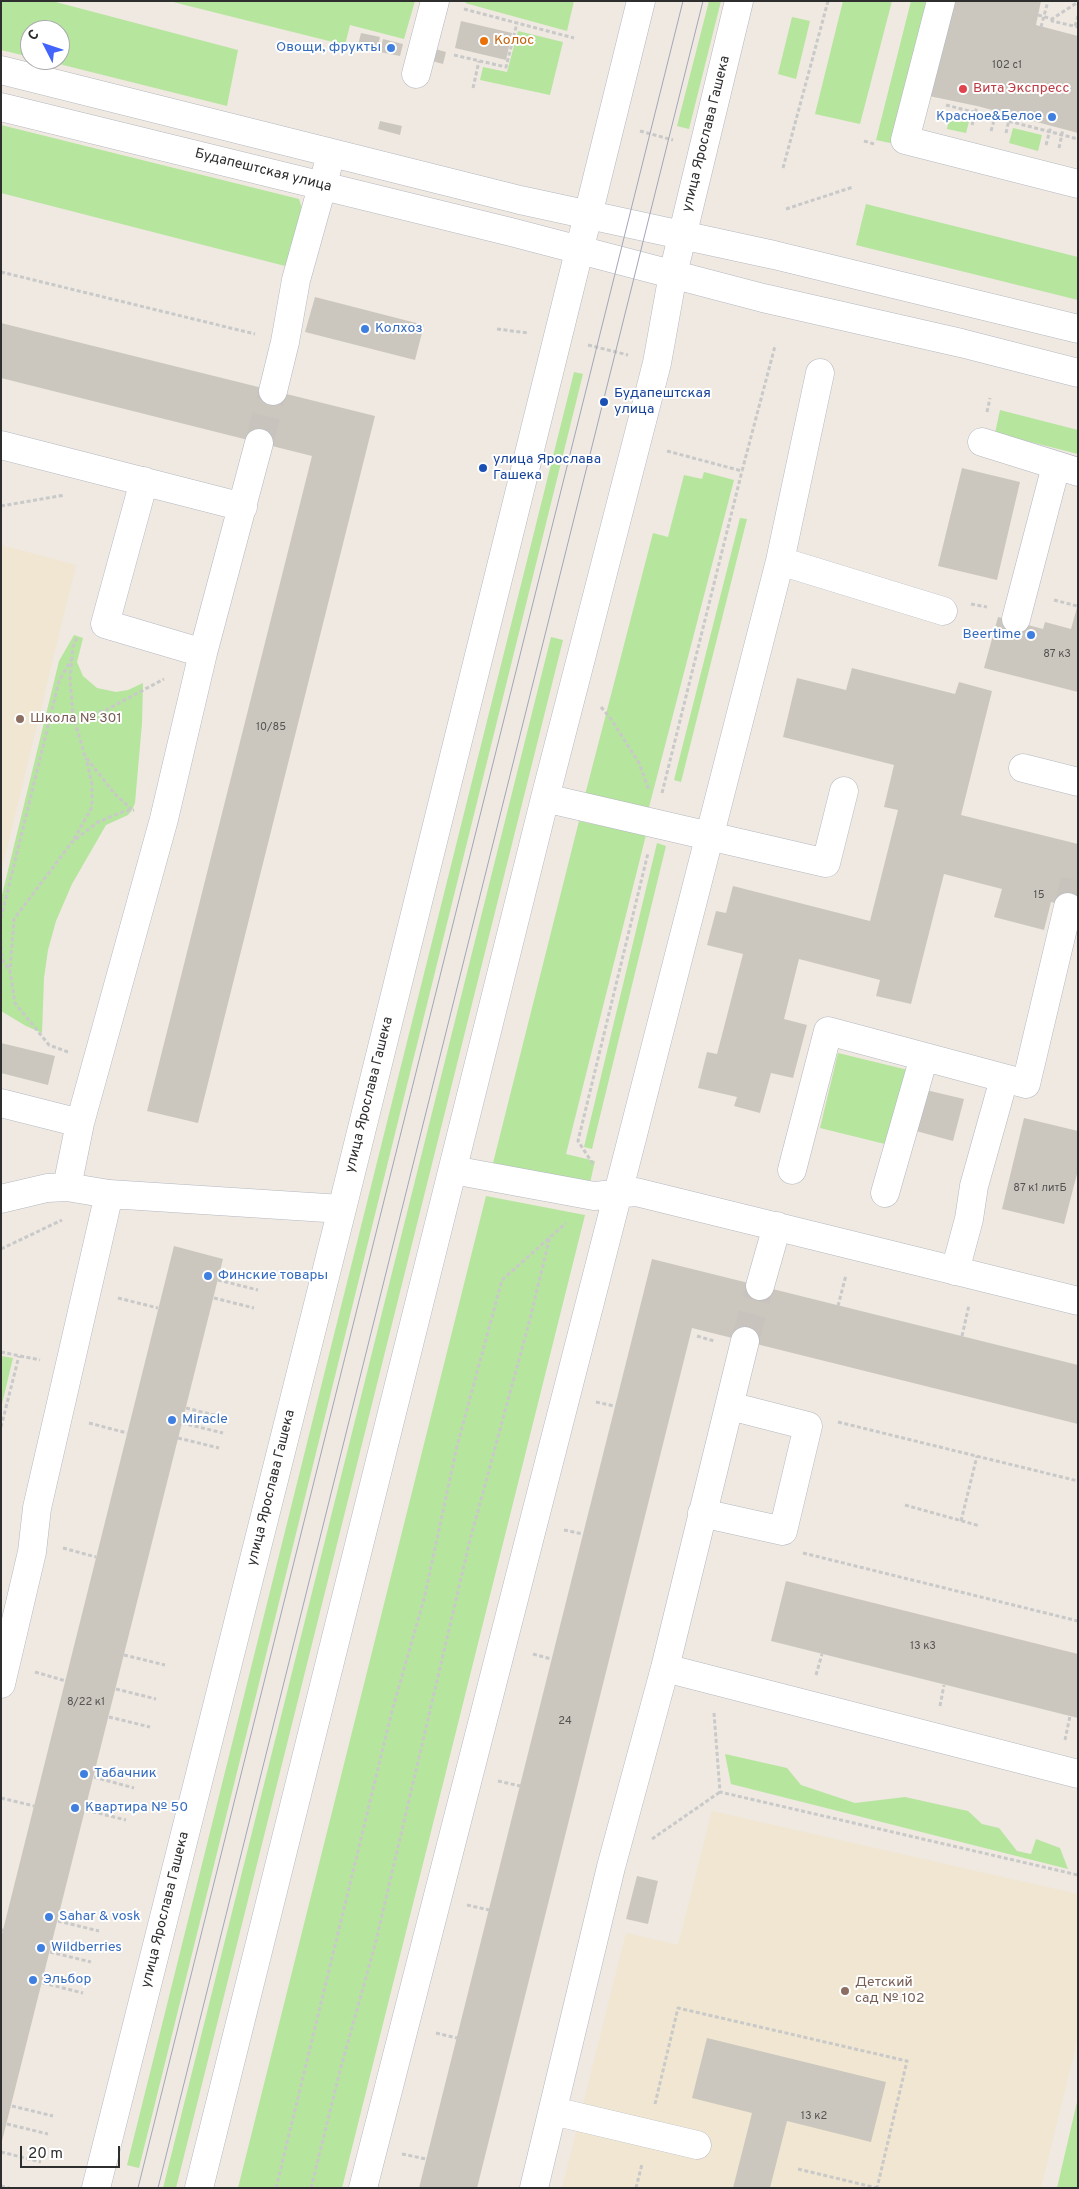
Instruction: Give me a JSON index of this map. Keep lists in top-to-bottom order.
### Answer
{
  "streets": {
    "street": ["улица Ярослава Гашека", "Будапештская улица"]
  },
  "crossings": [
    ["улица Ярослава Гашека", "Будапештская улица"]
  ],
  "places": [
    "Колос",
    "Овощи, фрукты",
    "Вита Экспресс",
    "Красное&Белое",
    "Колхоз",
    "Будапештская улица",
    "улица Ярослава Гашека",
    "Beertime",
    "Школа № 301",
    "Финские товары",
    "Miracle",
    "Табачник",
    "Квартира № 50",
    "Sahar & vosk",
    "Wildberries",
    "Эльбор",
    "Детский сад № 102"
  ],
  "house_numbers": [
    "102 с1",
    "87 к3",
    "10/85",
    "15",
    "87 к1 литБ",
    "13 к3",
    "8/22 к1",
    "24",
    "13 к2"
  ],
  "scale_bar": "20 m",
  "north": "top left"
}
